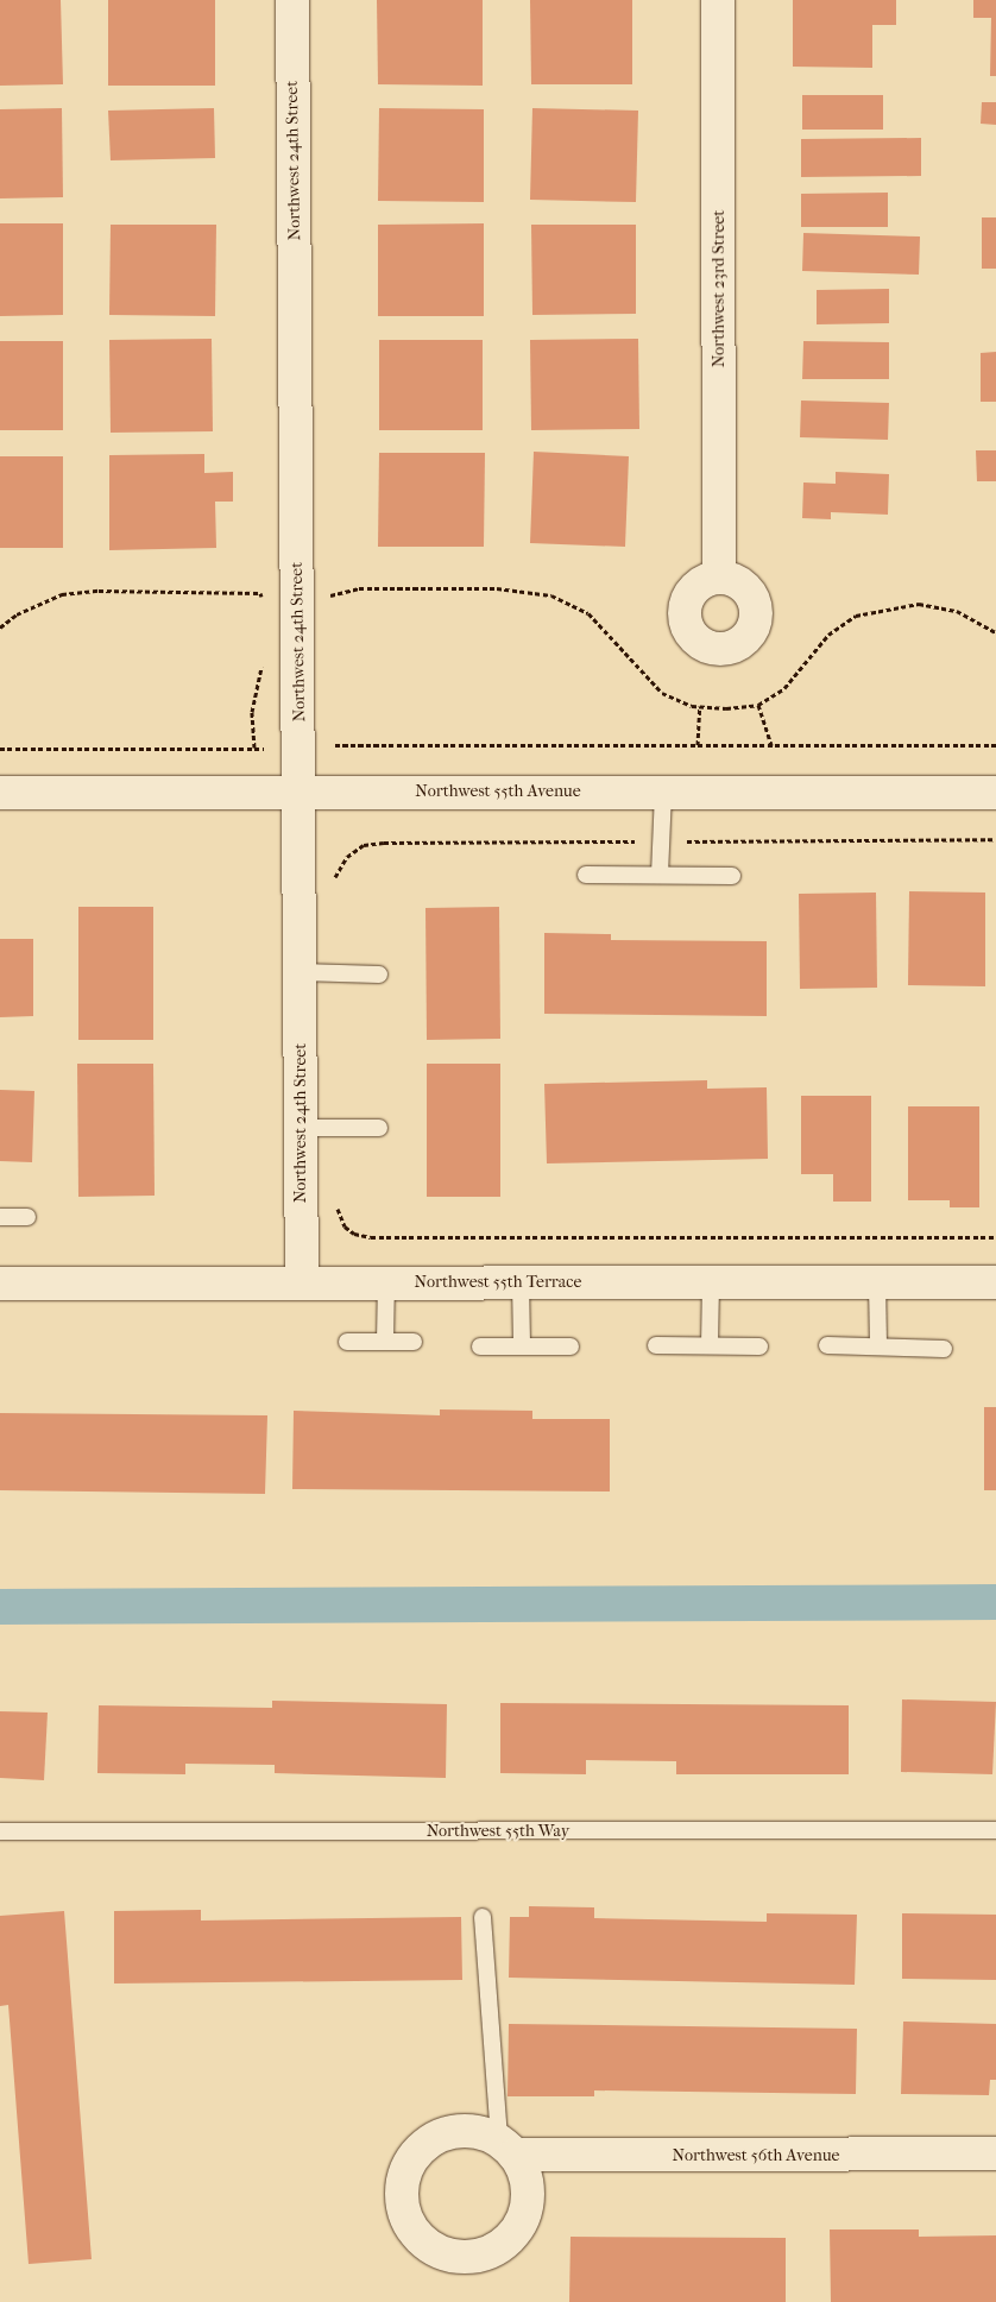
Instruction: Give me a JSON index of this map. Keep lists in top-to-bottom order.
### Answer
{
  "streets": {
    "street": [
      "Northwest 24th Street",
      "Northwest 23rd Street",
      "Northwest 55th Avenue",
      "Northwest 55th Terrace",
      "Northwest 56th Avenue"
    ],
    "lane": ["Northwest 55th Way"]
  },
  "crossings": [
    ["Northwest 24th Street", "Northwest 55th Avenue"],
    ["Northwest 24th Street", "Northwest 55th Terrace"]
  ]
}
